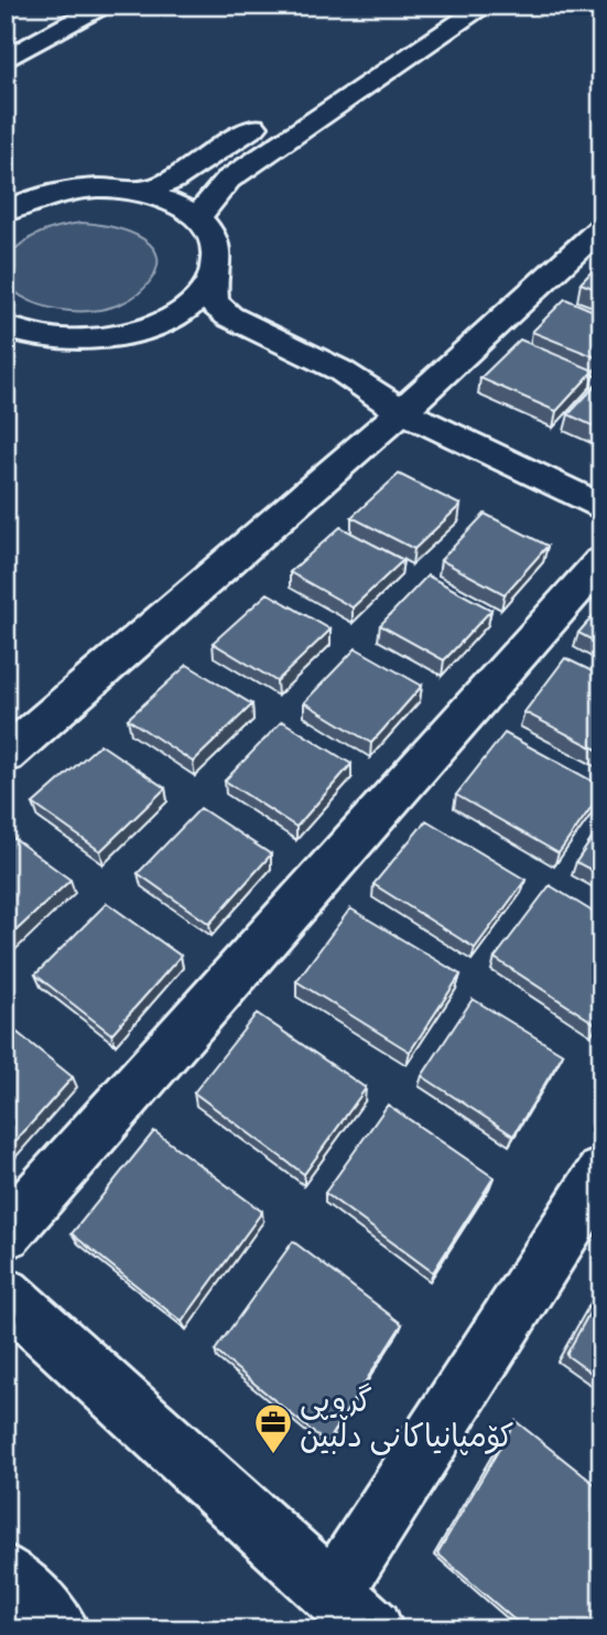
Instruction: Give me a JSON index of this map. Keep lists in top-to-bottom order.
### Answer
{
  "places": {
    "office": ["گروپی کۆمپانیاکانی دڵبین"]
  }
}
